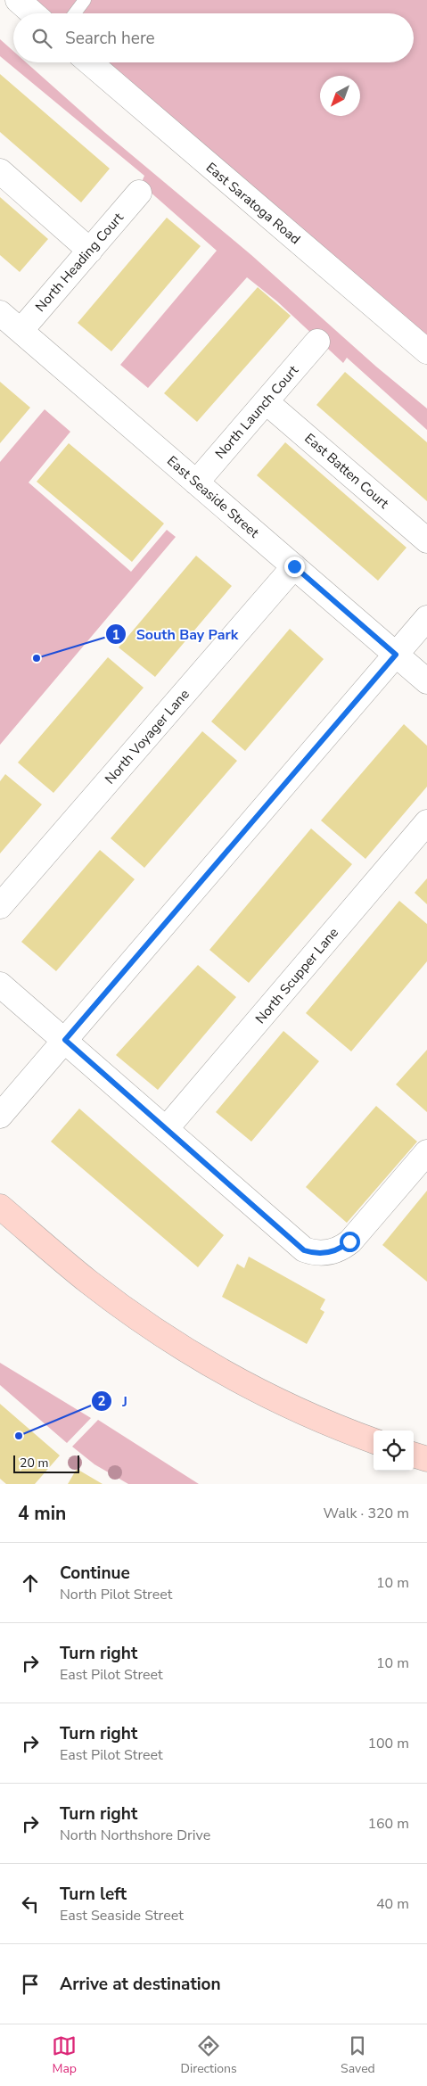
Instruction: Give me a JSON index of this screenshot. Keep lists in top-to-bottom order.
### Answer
{
  "streets": {
    "street": [
      "East Saratoga Road",
      "North Heading Court",
      "North Launch Court",
      "East Batten Court",
      "East Seaside Street",
      "North Voyager Lane",
      "North Scupper Lane"
    ]
  },
  "crossings": [
    ["North Heading Court", "East Seaside Street"],
    ["North Launch Court", "East Batten Court"],
    ["North Launch Court", "East Seaside Street"],
    ["East Seaside Street", "North Voyager Lane"]
  ],
  "places": ["South Bay Park", "J"],
  "scale_bar": "20 m",
  "north": "bottom left",
  "page": {
    "search": "Search here",
    "scale": "20 m",
    "heading": ["4 min", "Walk · 320 m"],
    "list": [
      ["Continue", "North Pilot Street", "10 m"],
      ["Turn right", "East Pilot Street", "10 m"],
      ["Turn right", "East Pilot Street", "100 m"],
      ["Turn right", "North Northshore Drive", "160 m"],
      ["Turn left", "East Seaside Street", "40 m"],
      "Arrive at destination"
    ],
    "nav": ["Map", "Directions", "Saved"]
  }
}
